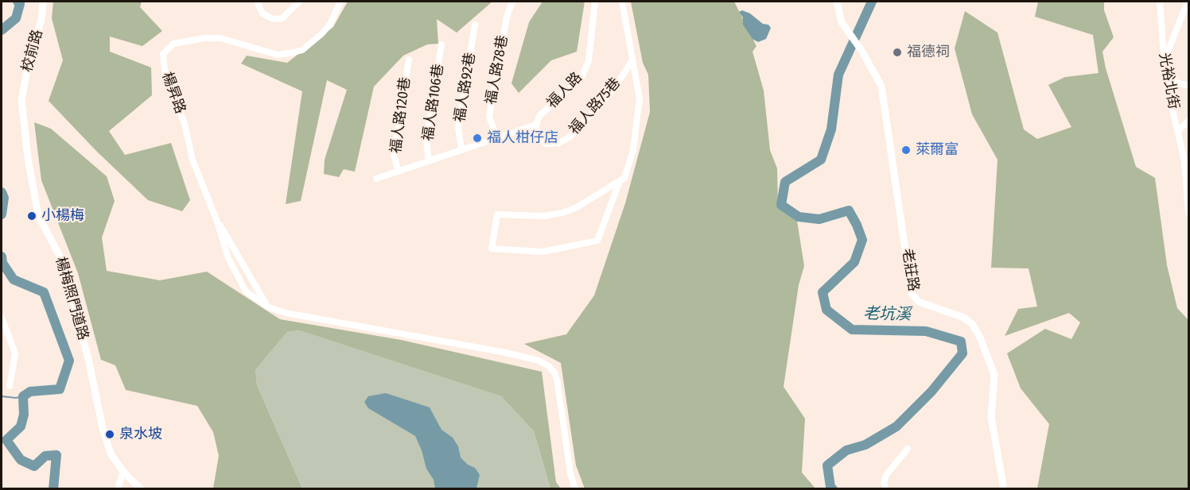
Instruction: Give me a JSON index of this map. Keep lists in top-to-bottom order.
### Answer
{
  "streets": {
    "street": [
      "校前路",
      "福人路78巷",
      "光裕北街",
      "福人路92巷",
      "福人路",
      "楊昇路",
      "福人路106巷",
      "福人路75巷",
      "福人路120巷",
      "老莊路",
      "楊梅照門道路"
    ]
  },
  "crossings": [
    ["校前路", "楊梅照門道路"],
    ["福人路", "福人路75巷"]
  ],
  "water": ["老坑溪"],
  "places": [
    "福德祠",
    "福人柑仔店",
    "萊爾富",
    "小楊梅",
    "泉水坡"
  ]
}
